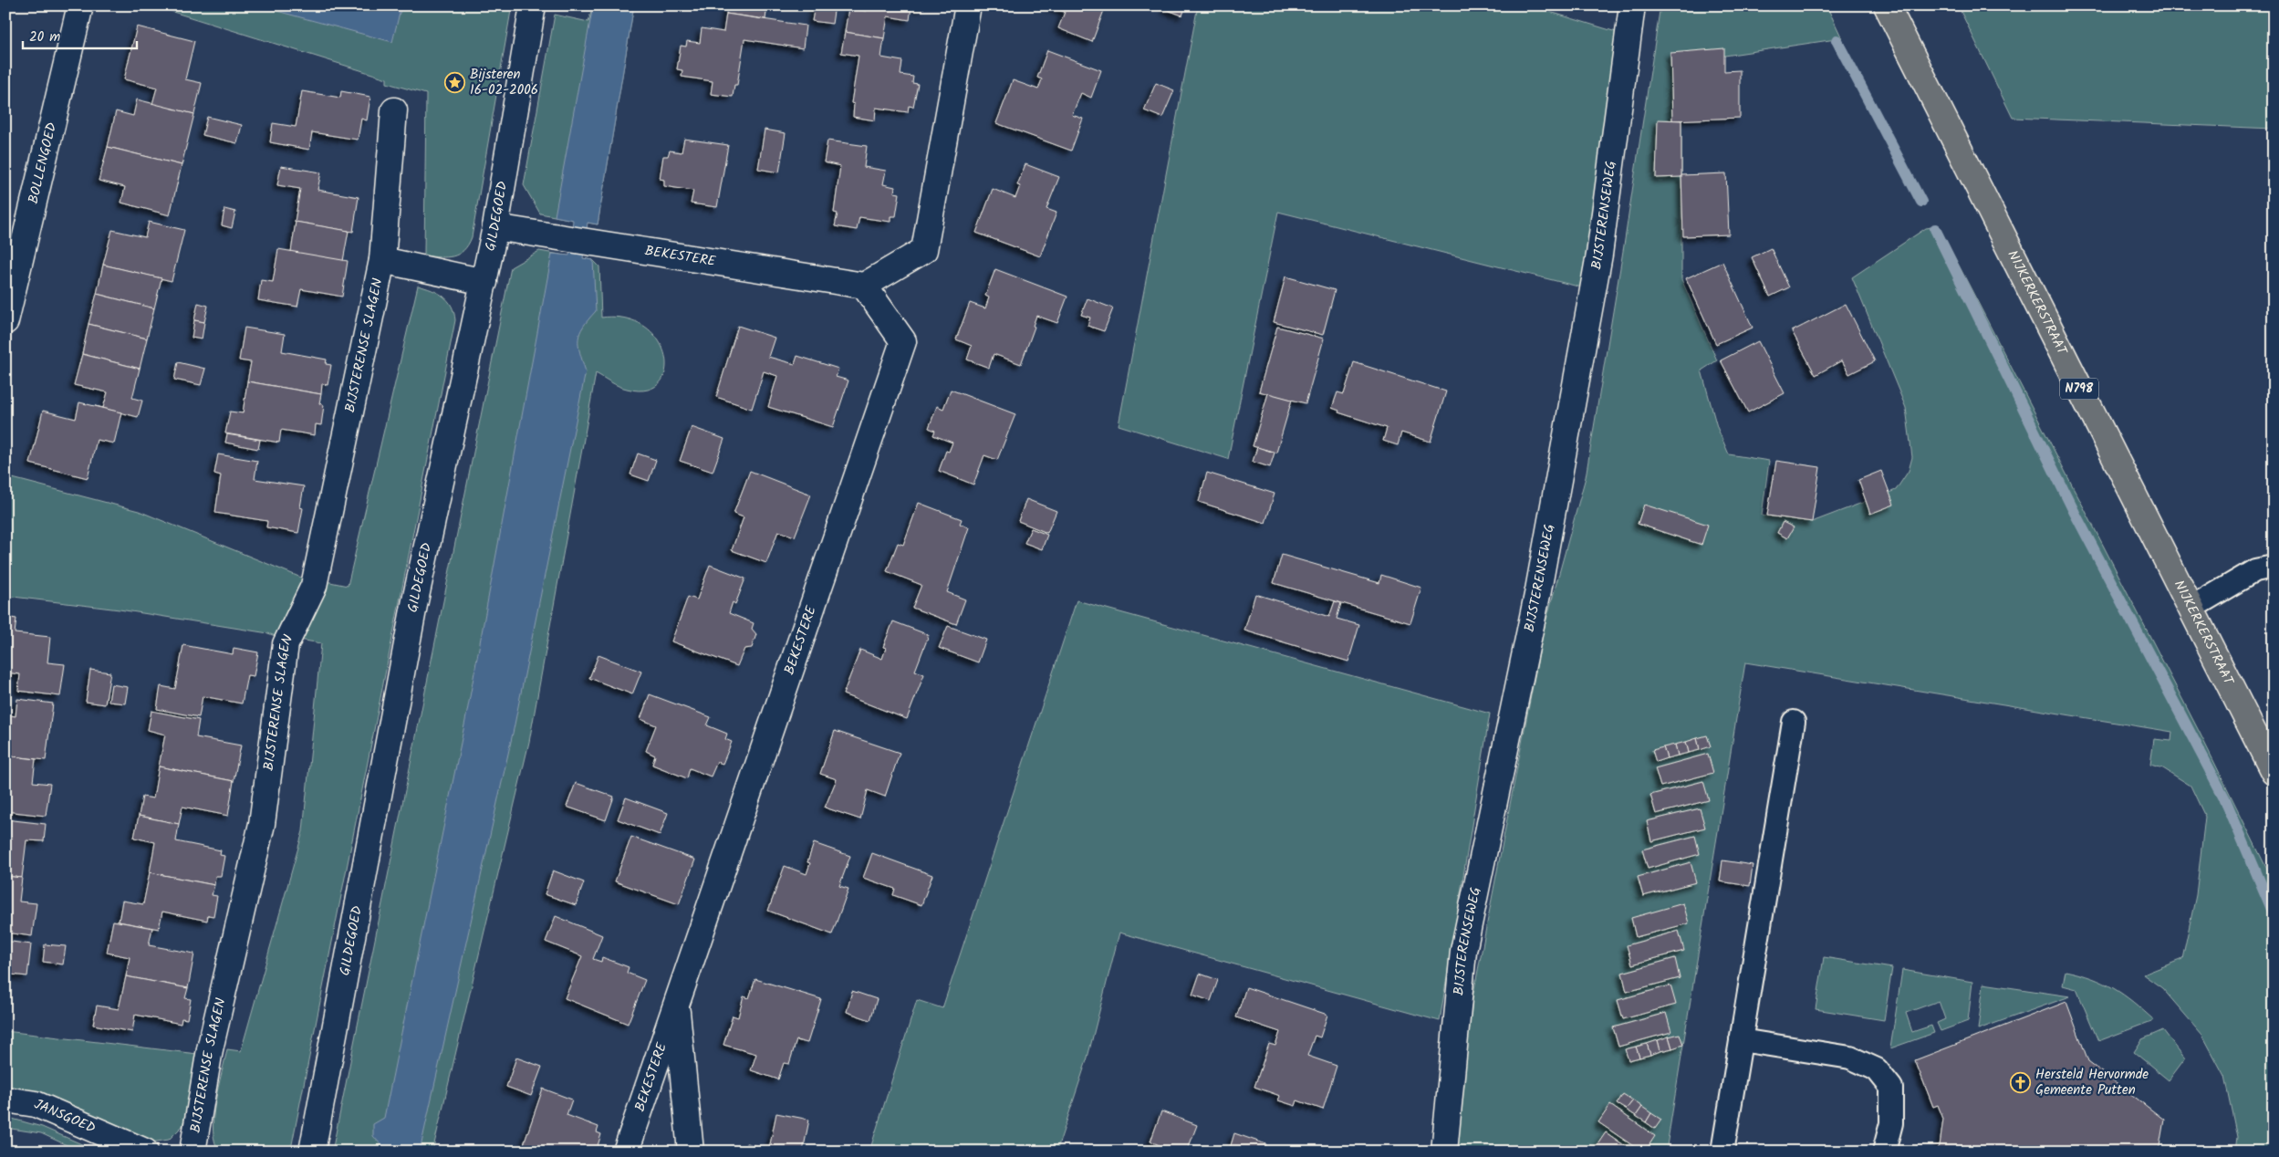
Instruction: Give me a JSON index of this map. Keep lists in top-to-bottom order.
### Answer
{
  "streets": {
    "main road": ["NIJKERKERSTRAAT", "N798"],
    "street": [
      "BOLLENGOED",
      "BIJSTERENSEWEG",
      "GILDEGOED",
      "BEKESTERE",
      "BIJSTERENSE SLAGEN",
      "JANSGOED"
    ]
  },
  "crossings": [
    ["GILDEGOED", "BEKESTERE"],
    ["GILDEGOED", "BIJSTERENSE SLAGEN"]
  ],
  "places": {
    "place": ["Bijsteren 16-02-2006"],
    "church": ["Hersteld Hervormde Gemeente Putten"]
  },
  "scale_bar": "20 m"
}
